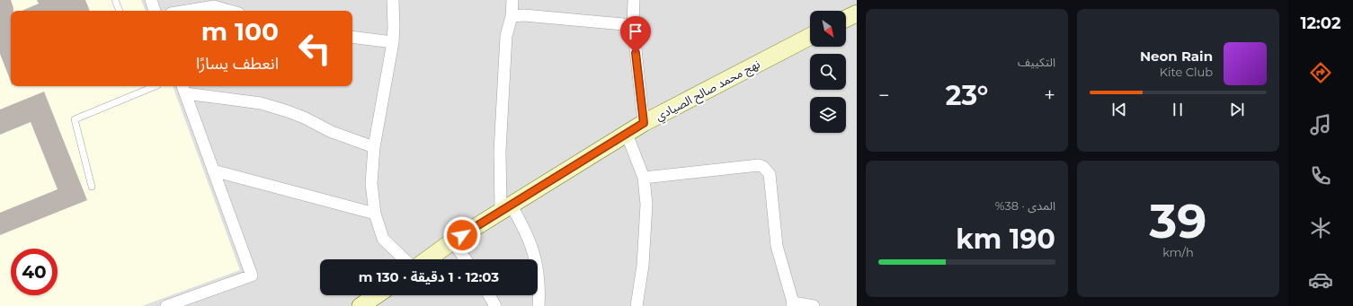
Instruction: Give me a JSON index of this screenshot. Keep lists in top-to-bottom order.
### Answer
{
  "streets": {
    "street": ["نهج محمد صالح الصيادي"]
  },
  "north": "bottom right",
  "page": {
    "tabs": "12:02",
    "tile": [
      "التكييف",
      ["39", "km/h"],
      ["المدى · 38%", "190 km"]
    ],
    "turn": ["100 m", "انعطف يسارًا"],
    "song": ["Neon Rain", "Kite Club"],
    "heat": ["−", "23°", "+"],
    "limit": "40",
    "trip": "12:03 · 1 دقيقة · 130 m"
  }
}
